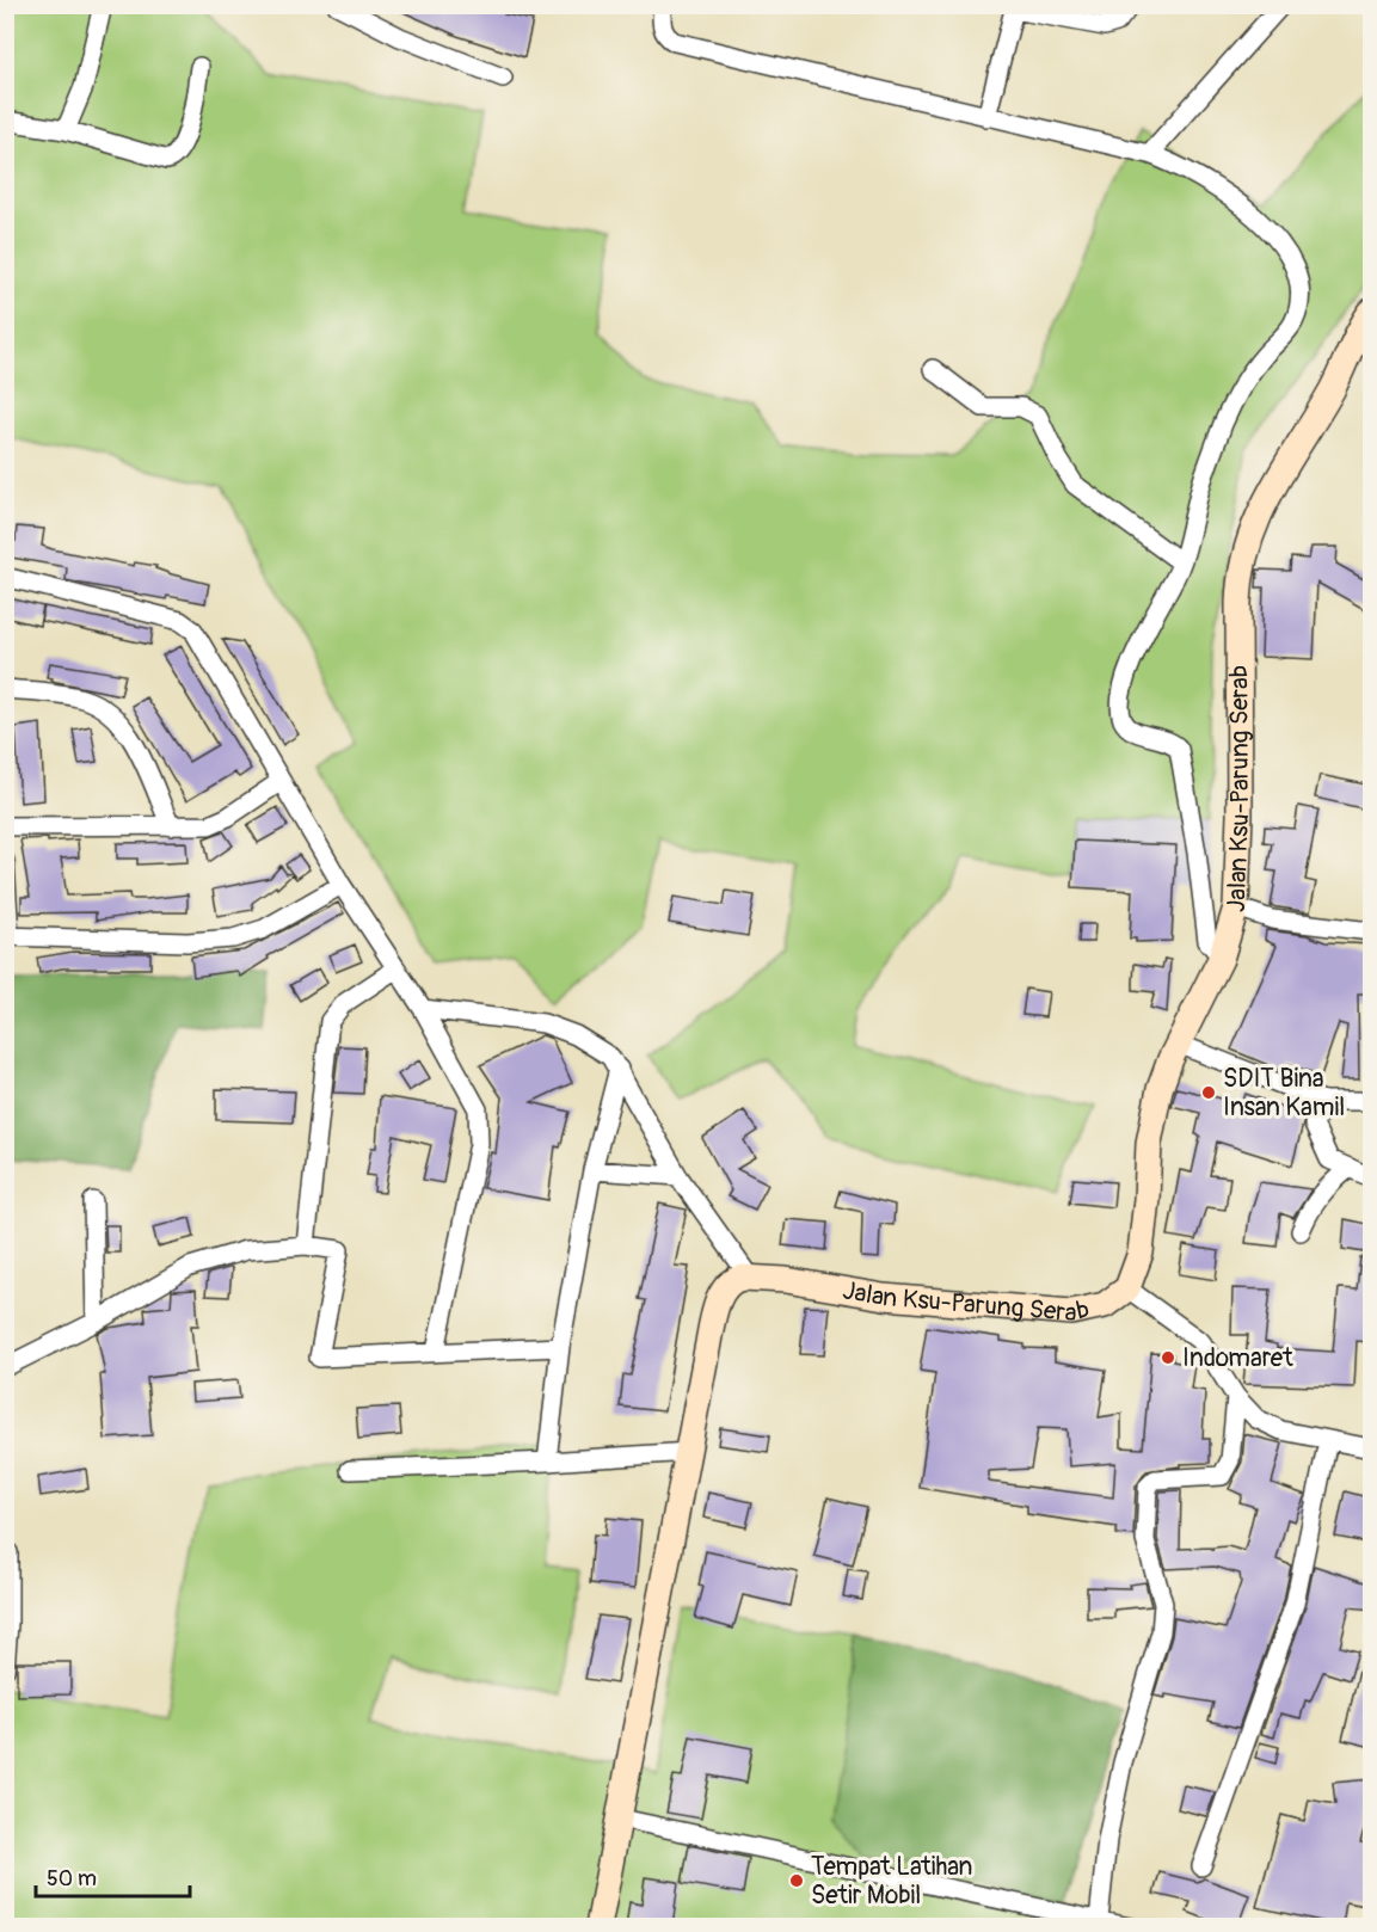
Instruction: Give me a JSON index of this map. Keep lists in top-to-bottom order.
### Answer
{
  "streets": {
    "street": ["Jalan Ksu-Parung Serab"]
  },
  "places": ["SDIT Bina Insan Kamil", "Indomaret", "Tempat Latihan Setir Mobil"],
  "scale_bar": "50 m"
}
